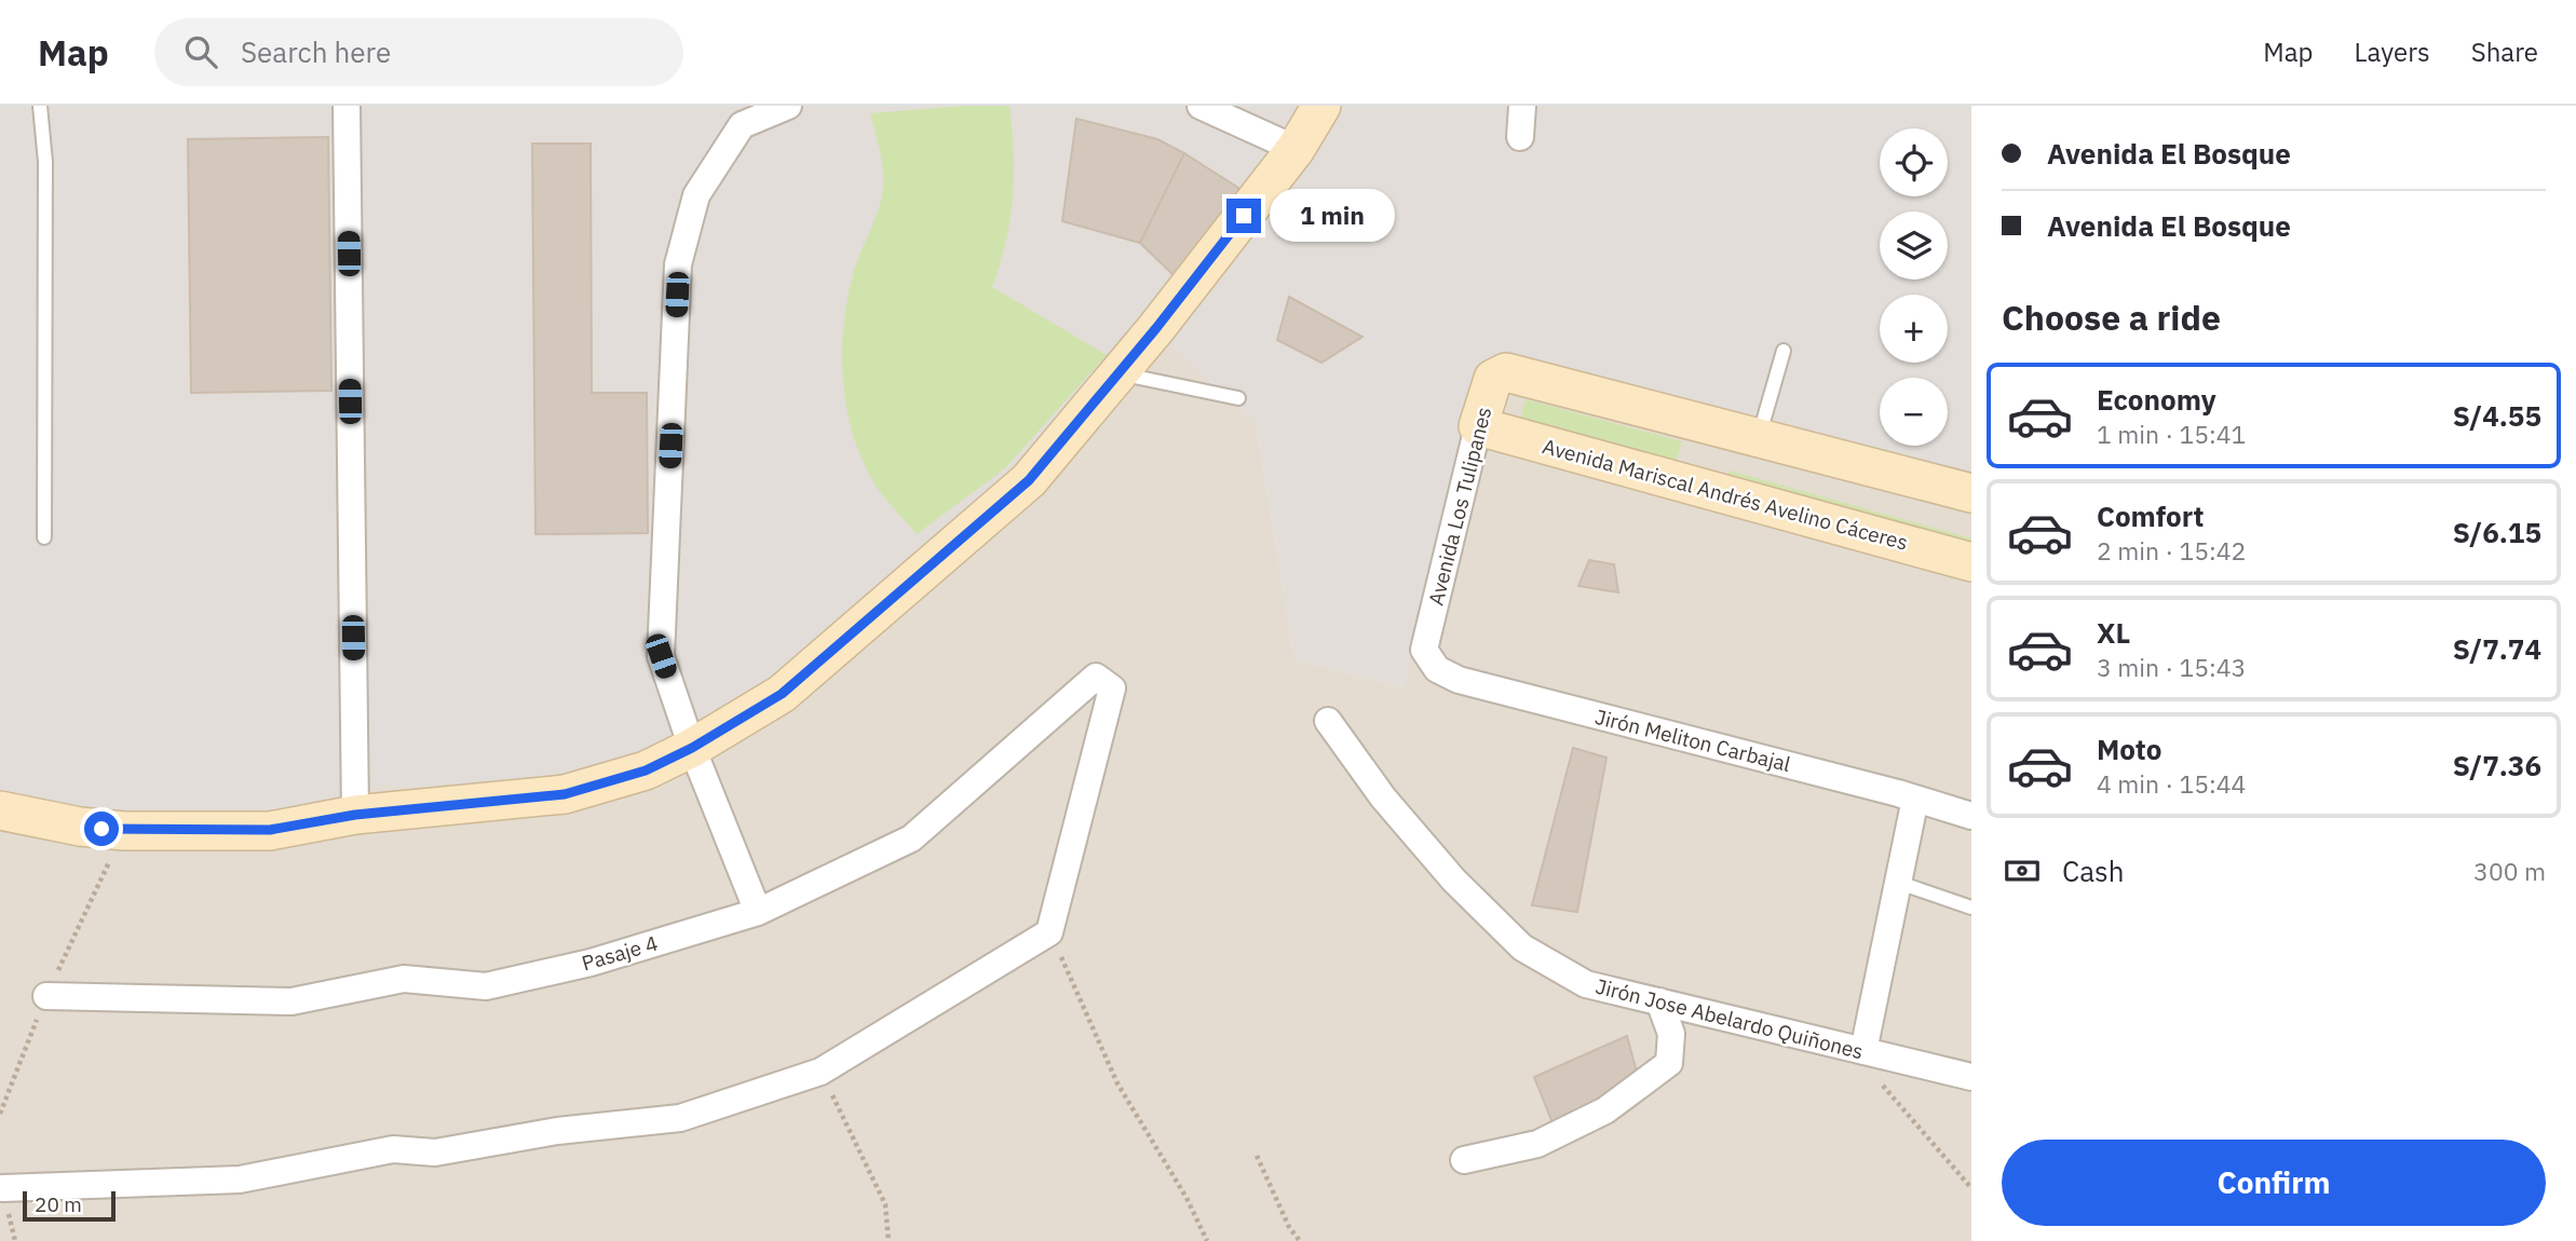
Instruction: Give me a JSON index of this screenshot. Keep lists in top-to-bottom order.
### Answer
{
  "streets": {
    "street": [
      "Avenida Mariscal Andrés Avelino Cáceres",
      "Avenida Los Tulipanes",
      "Jirón Meliton Carbajal",
      "Pasaje 4",
      "Jirón Jose Abelardo Quiñones"
    ]
  },
  "crossings": [
    ["Avenida Mariscal Andrés Avelino Cáceres", "Avenida Los Tulipanes"],
    ["Avenida Los Tulipanes", "Jirón Meliton Carbajal"]
  ],
  "scale_bar": "20 m",
  "page": {
    "header": "Map",
    "search": "Search here",
    "nav": ["Map", "Layers", "Share"],
    "banner": ["Avenida El Bosque", "Avenida El Bosque"],
    "map_buttons": ["+", "−"],
    "bubble": "1 min",
    "heading": "Choose a ride",
    "list": [
      {
        "name": "Economy",
        "note": "1 min · 15:41",
        "value": "S/4.55"
      },
      {
        "name": "Comfort",
        "note": "2 min · 15:42",
        "value": "S/6.15"
      },
      {
        "name": "XL",
        "note": "3 min · 15:43",
        "value": "S/7.74"
      },
      {
        "name": "Moto",
        "note": "4 min · 15:44",
        "value": "S/7.36"
      }
    ],
    "pay": ["Cash", "300 m"],
    "buttons": "Confirm",
    "scale": "20 m"
  }
}
